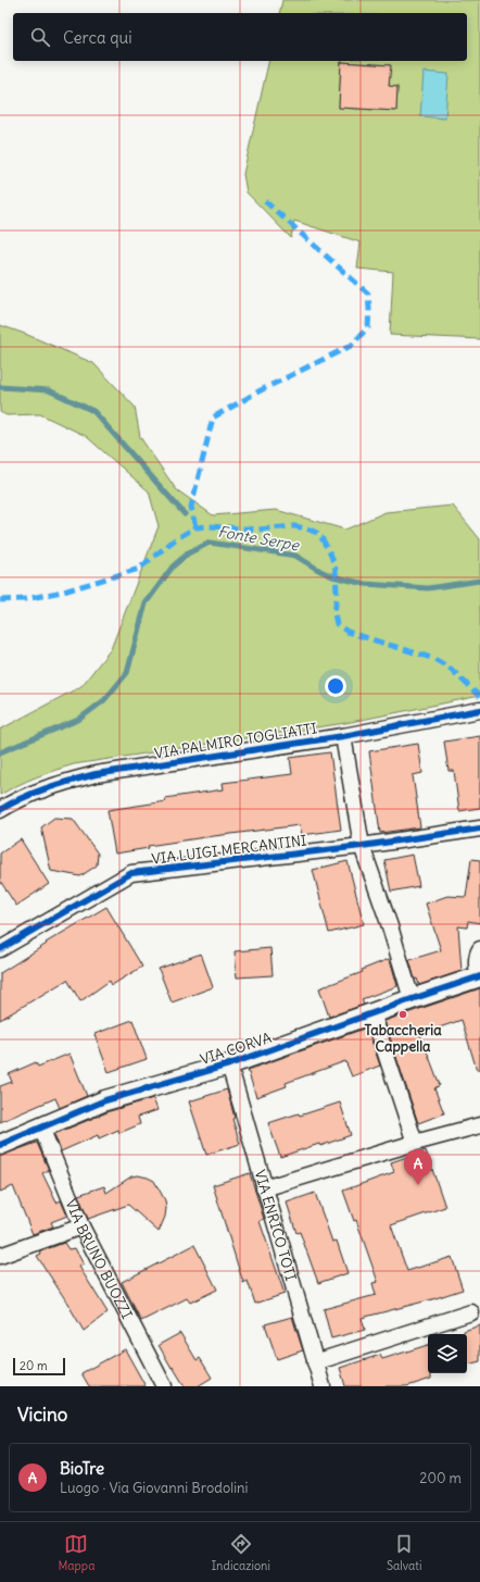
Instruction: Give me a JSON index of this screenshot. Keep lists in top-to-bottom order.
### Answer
{
  "streets": {
    "street": [
      "VIA PALMIRO TOGLIATTI",
      "VIA LUIGI MERCANTINI",
      "VIA CORVA",
      "VIA ENRICO TOTI",
      "VIA BRUNO BUOZZI"
    ]
  },
  "crossings": [
    ["VIA CORVA", "VIA ENRICO TOTI"],
    ["VIA CORVA", "VIA BRUNO BUOZZI"]
  ],
  "water": ["Fonte Serpe"],
  "places": ["Tabaccheria Cappella"],
  "scale_bar": "20 m",
  "page": {
    "search": "Cerca qui",
    "pins": "A",
    "scale": "20 m",
    "heading": "Vicino",
    "list": [
      {
        "mark": "A",
        "name": "BioTre",
        "note": "Luogo · Via Giovanni Brodolini",
        "value": "200 m"
      }
    ],
    "nav": ["Mappa", "Indicazioni", "Salvati"]
  }
}
